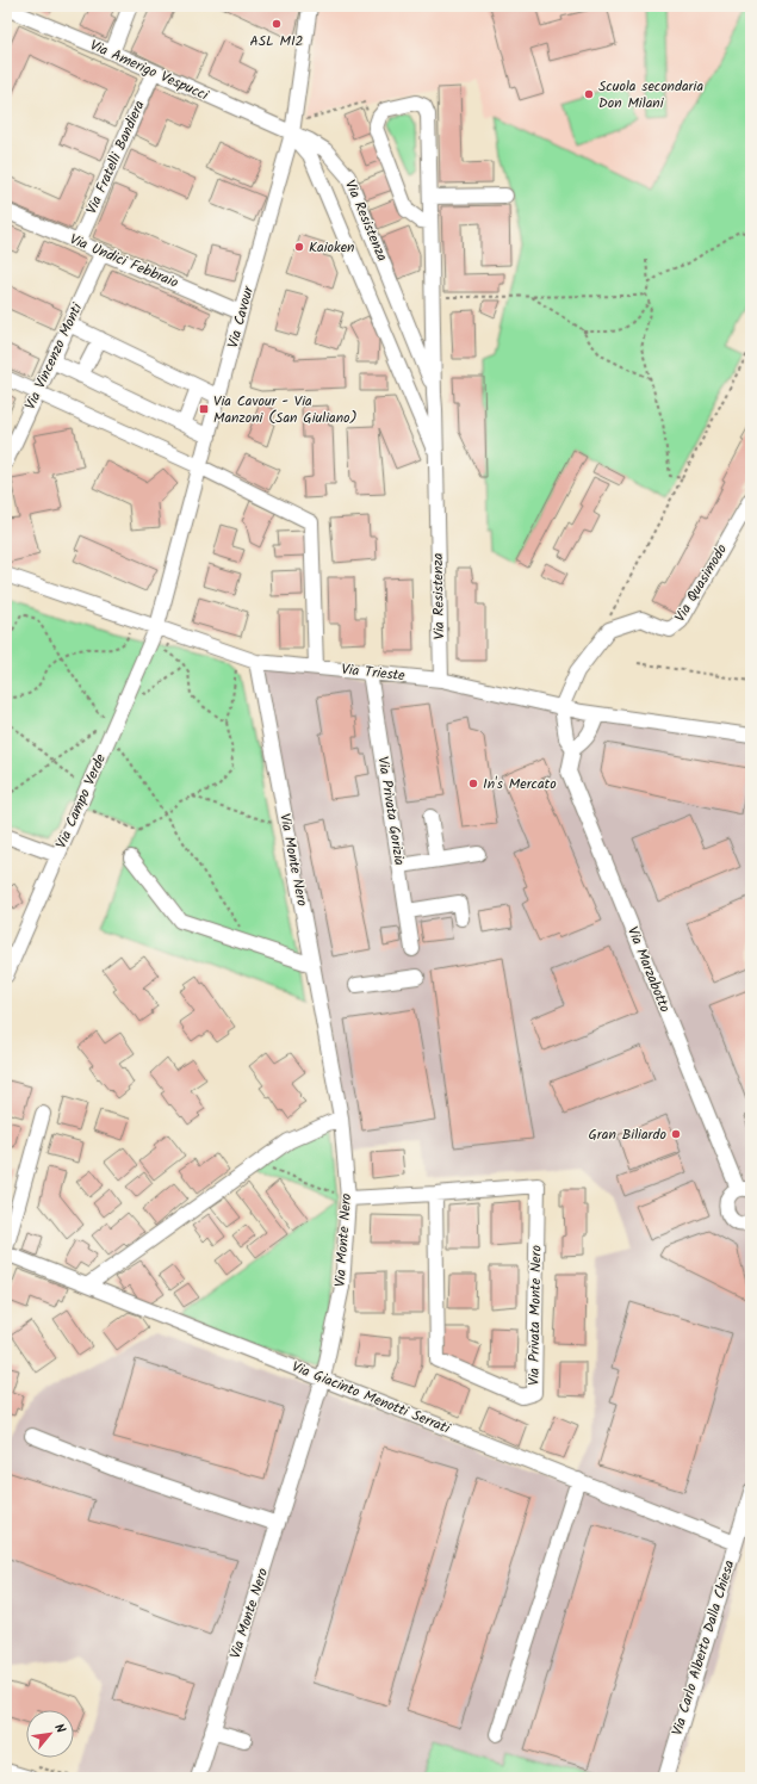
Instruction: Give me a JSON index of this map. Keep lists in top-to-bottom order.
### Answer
{
  "streets": {
    "street": [
      "Via Amerigo Vespucci",
      "Via Fratelli Bandiera",
      "Via Resistenza",
      "Via Undici Febbraio",
      "Via Cavour",
      "Via Vincenzo Monti",
      "Via Quasimodo",
      "Via Trieste",
      "Via Campo Verde",
      "Via Privata Gorizia",
      "Via Monte Nero",
      "Via Marzabotto",
      "Via Privata Monte Nero",
      "Via Giacinto Menotti Serrati",
      "Via Carlo Alberto Dalla Chiesa"
    ]
  },
  "crossings": [
    ["Via Amerigo Vespucci", "Via Fratelli Bandiera"],
    ["Via Amerigo Vespucci", "Via Resistenza"],
    ["Via Amerigo Vespucci", "Via Cavour"],
    ["Via Fratelli Bandiera", "Via Undici Febbraio"],
    ["Via Resistenza", "Via Cavour"],
    ["Via Resistenza", "Via Trieste"],
    ["Via Undici Febbraio", "Via Cavour"],
    ["Via Undici Febbraio", "Via Vincenzo Monti"],
    ["Via Cavour", "Via Trieste"],
    ["Via Cavour", "Via Campo Verde"],
    ["Via Quasimodo", "Via Trieste"],
    ["Via Trieste", "Via Campo Verde"],
    ["Via Trieste", "Via Privata Gorizia"],
    ["Via Trieste", "Via Monte Nero"],
    ["Via Monte Nero", "Via Privata Monte Nero"],
    ["Via Monte Nero", "Via Giacinto Menotti Serrati"],
    ["Via Giacinto Menotti Serrati", "Via Carlo Alberto Dalla Chiesa"]
  ],
  "places": {
    "other": [
      "ASL MI2",
      "Scuola secondaria Don Milani",
      "Kaioken",
      "In's Mercato",
      "Gran Biliardo"
    ],
    "transit": ["Via Cavour - Via Manzoni (San Giuliano)"]
  },
  "north": "top right"
}
